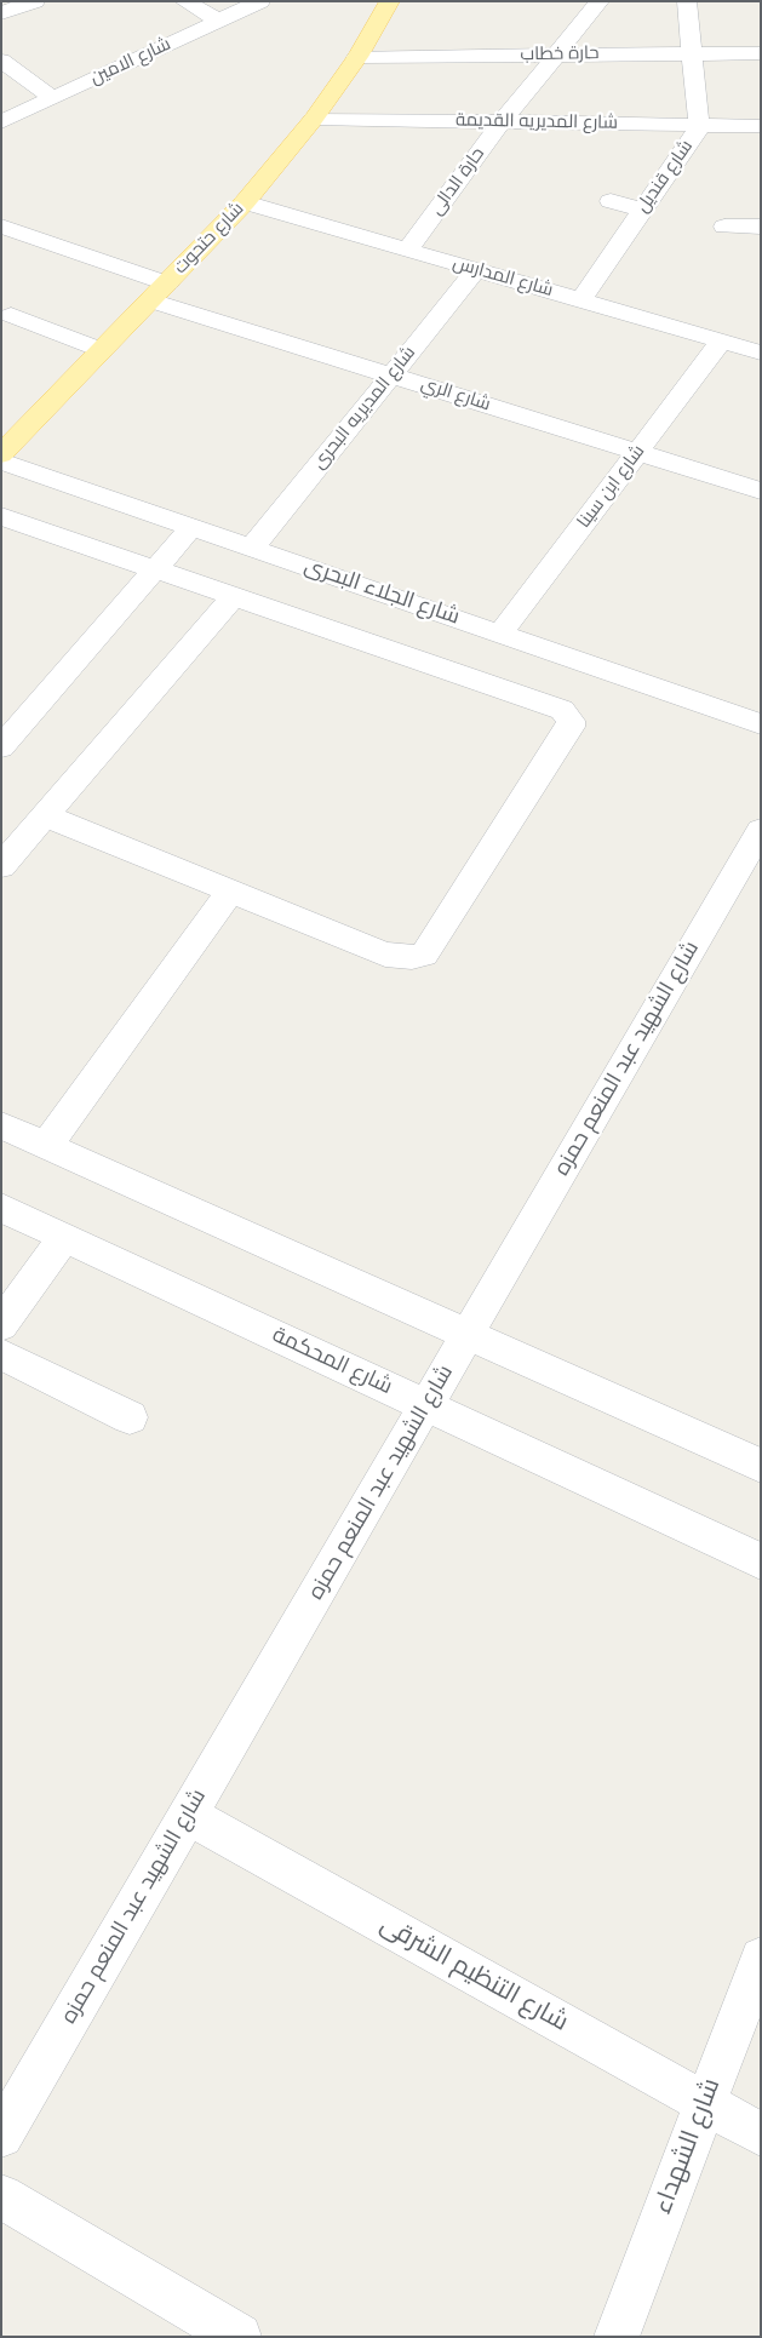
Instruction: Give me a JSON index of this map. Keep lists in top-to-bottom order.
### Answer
{
  "streets": {
    "main road": ["شارع حتحوت"],
    "street": [
      "حارة خطاب",
      "شارع الامين",
      "شارع المديريه القديمة",
      "شارع قنديل",
      "حارة الدالى",
      "شارع المدارس",
      "شارع الري",
      "شارع المديريه البحرى",
      "شارع ابن سينا",
      "شارع الجلاء البحرى",
      "شارع الشهيد عبد المنعم حمزه",
      "شارع المحكمة",
      "شارع التنظيم الشرقى",
      "شارع الشهداء"
    ]
  },
  "crossings": [
    ["حارة خطاب", "شارع قنديل"],
    ["حارة خطاب", "حارة الدالى"],
    ["حارة خطاب", "شارع حتحوت"],
    ["شارع المديريه القديمة", "شارع قنديل"],
    ["شارع المديريه القديمة", "حارة الدالى"],
    ["شارع المديريه القديمة", "شارع حتحوت"],
    ["شارع قنديل", "شارع المدارس"],
    ["حارة الدالى", "شارع المدارس"],
    ["شارع حتحوت", "شارع المدارس"],
    ["شارع حتحوت", "شارع الري"],
    ["شارع المدارس", "شارع المديريه البحرى"],
    ["شارع المدارس", "شارع ابن سينا"],
    ["شارع الري", "شارع المديريه البحرى"],
    ["شارع الري", "شارع ابن سينا"],
    ["شارع المديريه البحرى", "شارع الجلاء البحرى"],
    ["شارع ابن سينا", "شارع الجلاء البحرى"],
    ["شارع الشهيد عبد المنعم حمزه", "شارع المحكمة"],
    ["شارع الشهيد عبد المنعم حمزه", "شارع التنظيم الشرقى"],
    ["شارع التنظيم الشرقى", "شارع الشهداء"]
  ]
}
